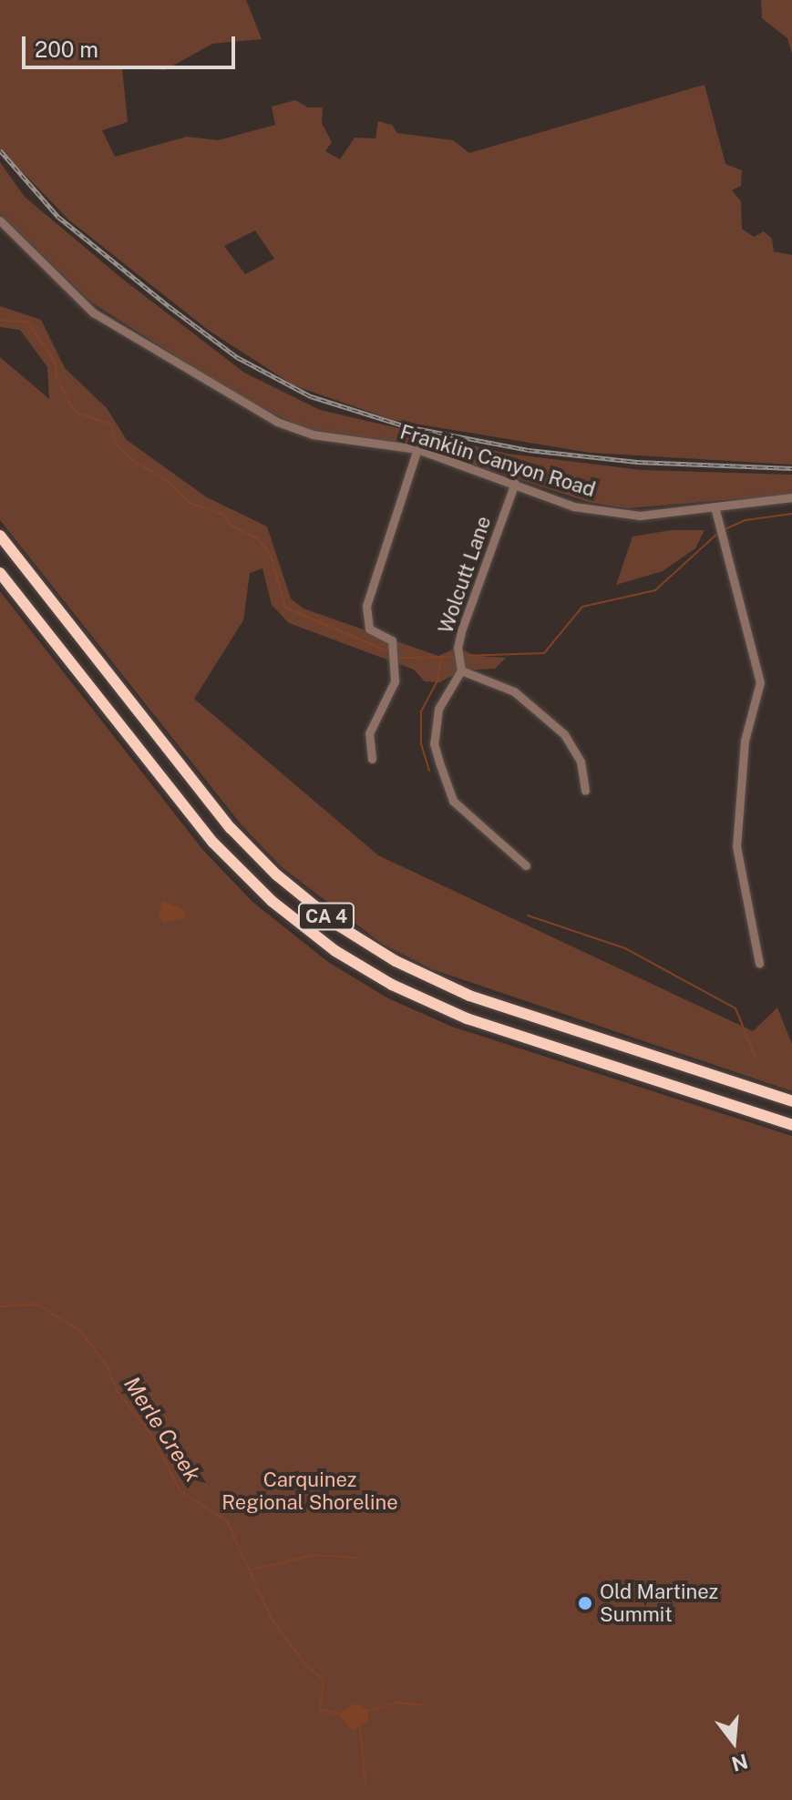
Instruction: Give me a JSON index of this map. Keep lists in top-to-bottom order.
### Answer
{
  "streets": {
    "highway": ["CA 4"],
    "street": ["Franklin Canyon Road", "Wolcutt Lane"]
  },
  "crossings": [
    ["Franklin Canyon Road", "Wolcutt Lane"]
  ],
  "water": ["Merle Creek"],
  "parks": ["Carquinez Regional Shoreline"],
  "places": ["Old Martinez Summit"],
  "scale_bar": "200 m",
  "north": "bottom"
}
